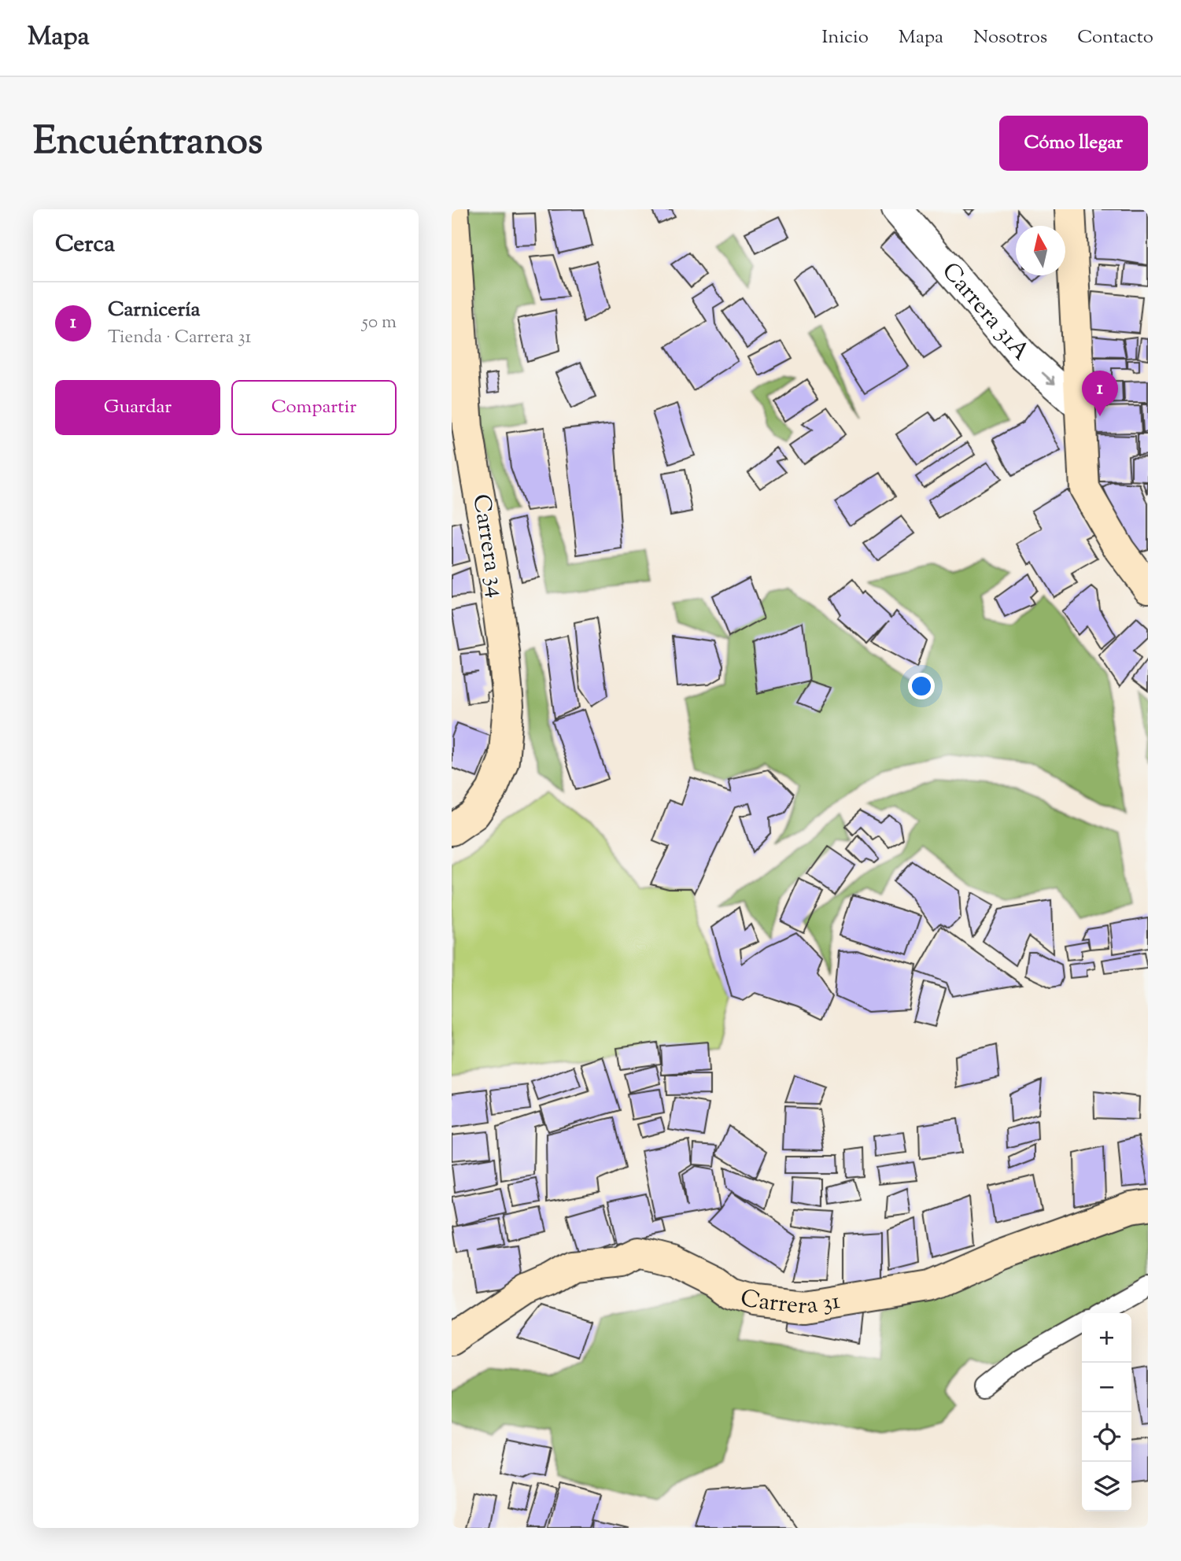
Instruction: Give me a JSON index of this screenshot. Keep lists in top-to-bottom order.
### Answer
{
  "streets": {
    "street": ["Carrera 31A", "Carrera 34", "Carrera 31"]
  },
  "one_way": ["Carrera 31A"],
  "north": "top",
  "page": {
    "header": "Mapa",
    "nav": [
      "Inicio",
      "Mapa",
      "Nosotros",
      "Contacto"
    ],
    "title": "Encuéntranos",
    "buttons": [
      "Cómo llegar",
      ["Guardar", "Compartir"]
    ],
    "heading": "Cerca",
    "list": [
      {
        "mark": "1",
        "name": "Carnicería",
        "note": "Tienda · Carrera 31",
        "value": "50 m"
      }
    ],
    "pins": "1",
    "map_buttons": ["+", "−"]
  }
}
